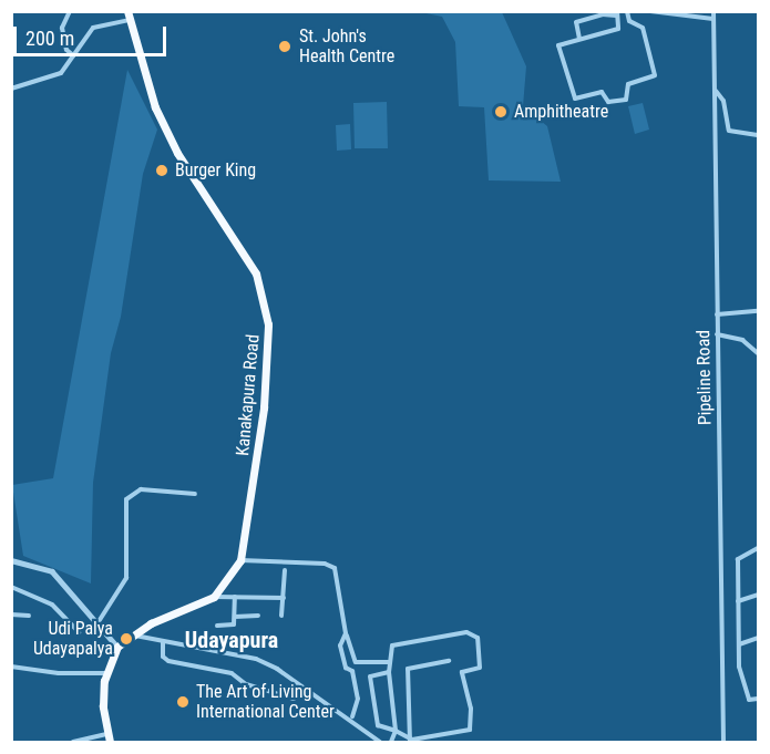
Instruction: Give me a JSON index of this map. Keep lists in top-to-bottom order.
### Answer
{
  "streets": {
    "highway": ["Kanakapura Road"],
    "street": ["Pipeline Road"]
  },
  "districts": ["Udayapura"],
  "places": [
    "St. John's Health Centre",
    "Amphitheatre",
    "Burger King",
    "Udi Palya Udayapalya",
    "The Art of Living International Center"
  ],
  "scale_bar": "200 m"
}
